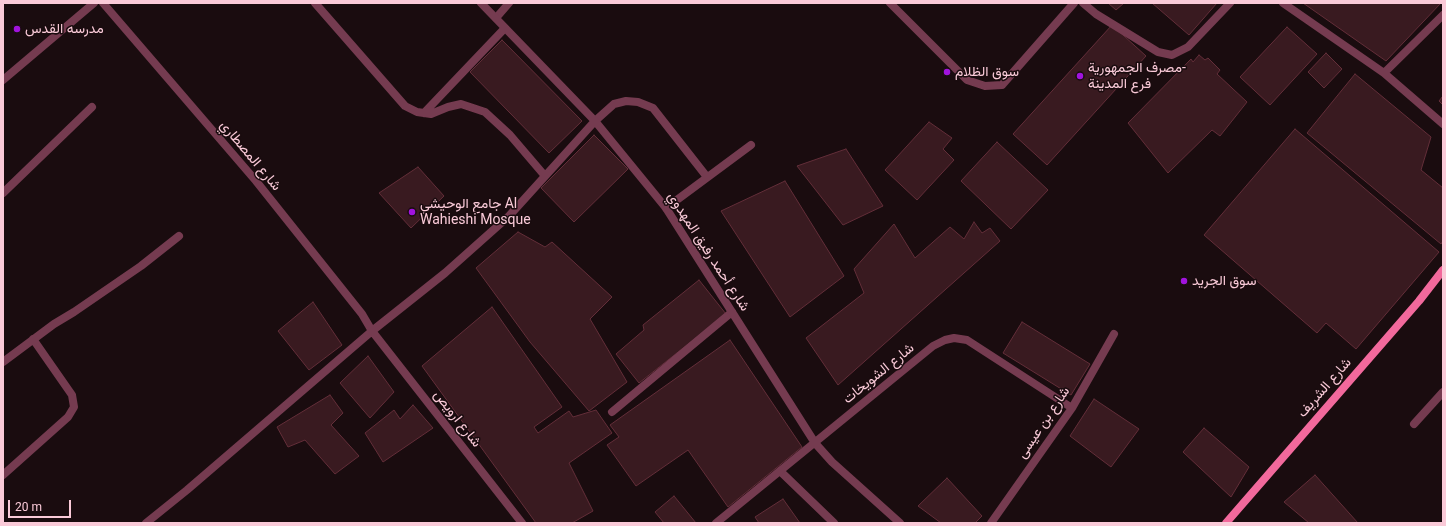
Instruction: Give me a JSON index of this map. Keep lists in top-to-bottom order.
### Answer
{
  "streets": {
    "street": [
      "شارع المصطاري",
      "شارع أحمد رفيق المهدوي",
      "شارع الشويخات",
      "شارع الشريف",
      "شارع ارويص",
      "شارع بن عيسى"
    ]
  },
  "crossings": [
    ["شارع المصطاري", "شارع ارويص"],
    ["شارع أحمد رفيق المهدوي", "شارع الشويخات"],
    ["شارع الشويخات", "شارع بن عيسى"]
  ],
  "places": [
    "مدرسه القدس",
    "سوق الظلام",
    "مصرف الجمهورية- فرع المدينة",
    "جامع الوحيشي Al Wahieshi Mosque",
    "سوق الجريد"
  ],
  "scale_bar": "20 m"
}
